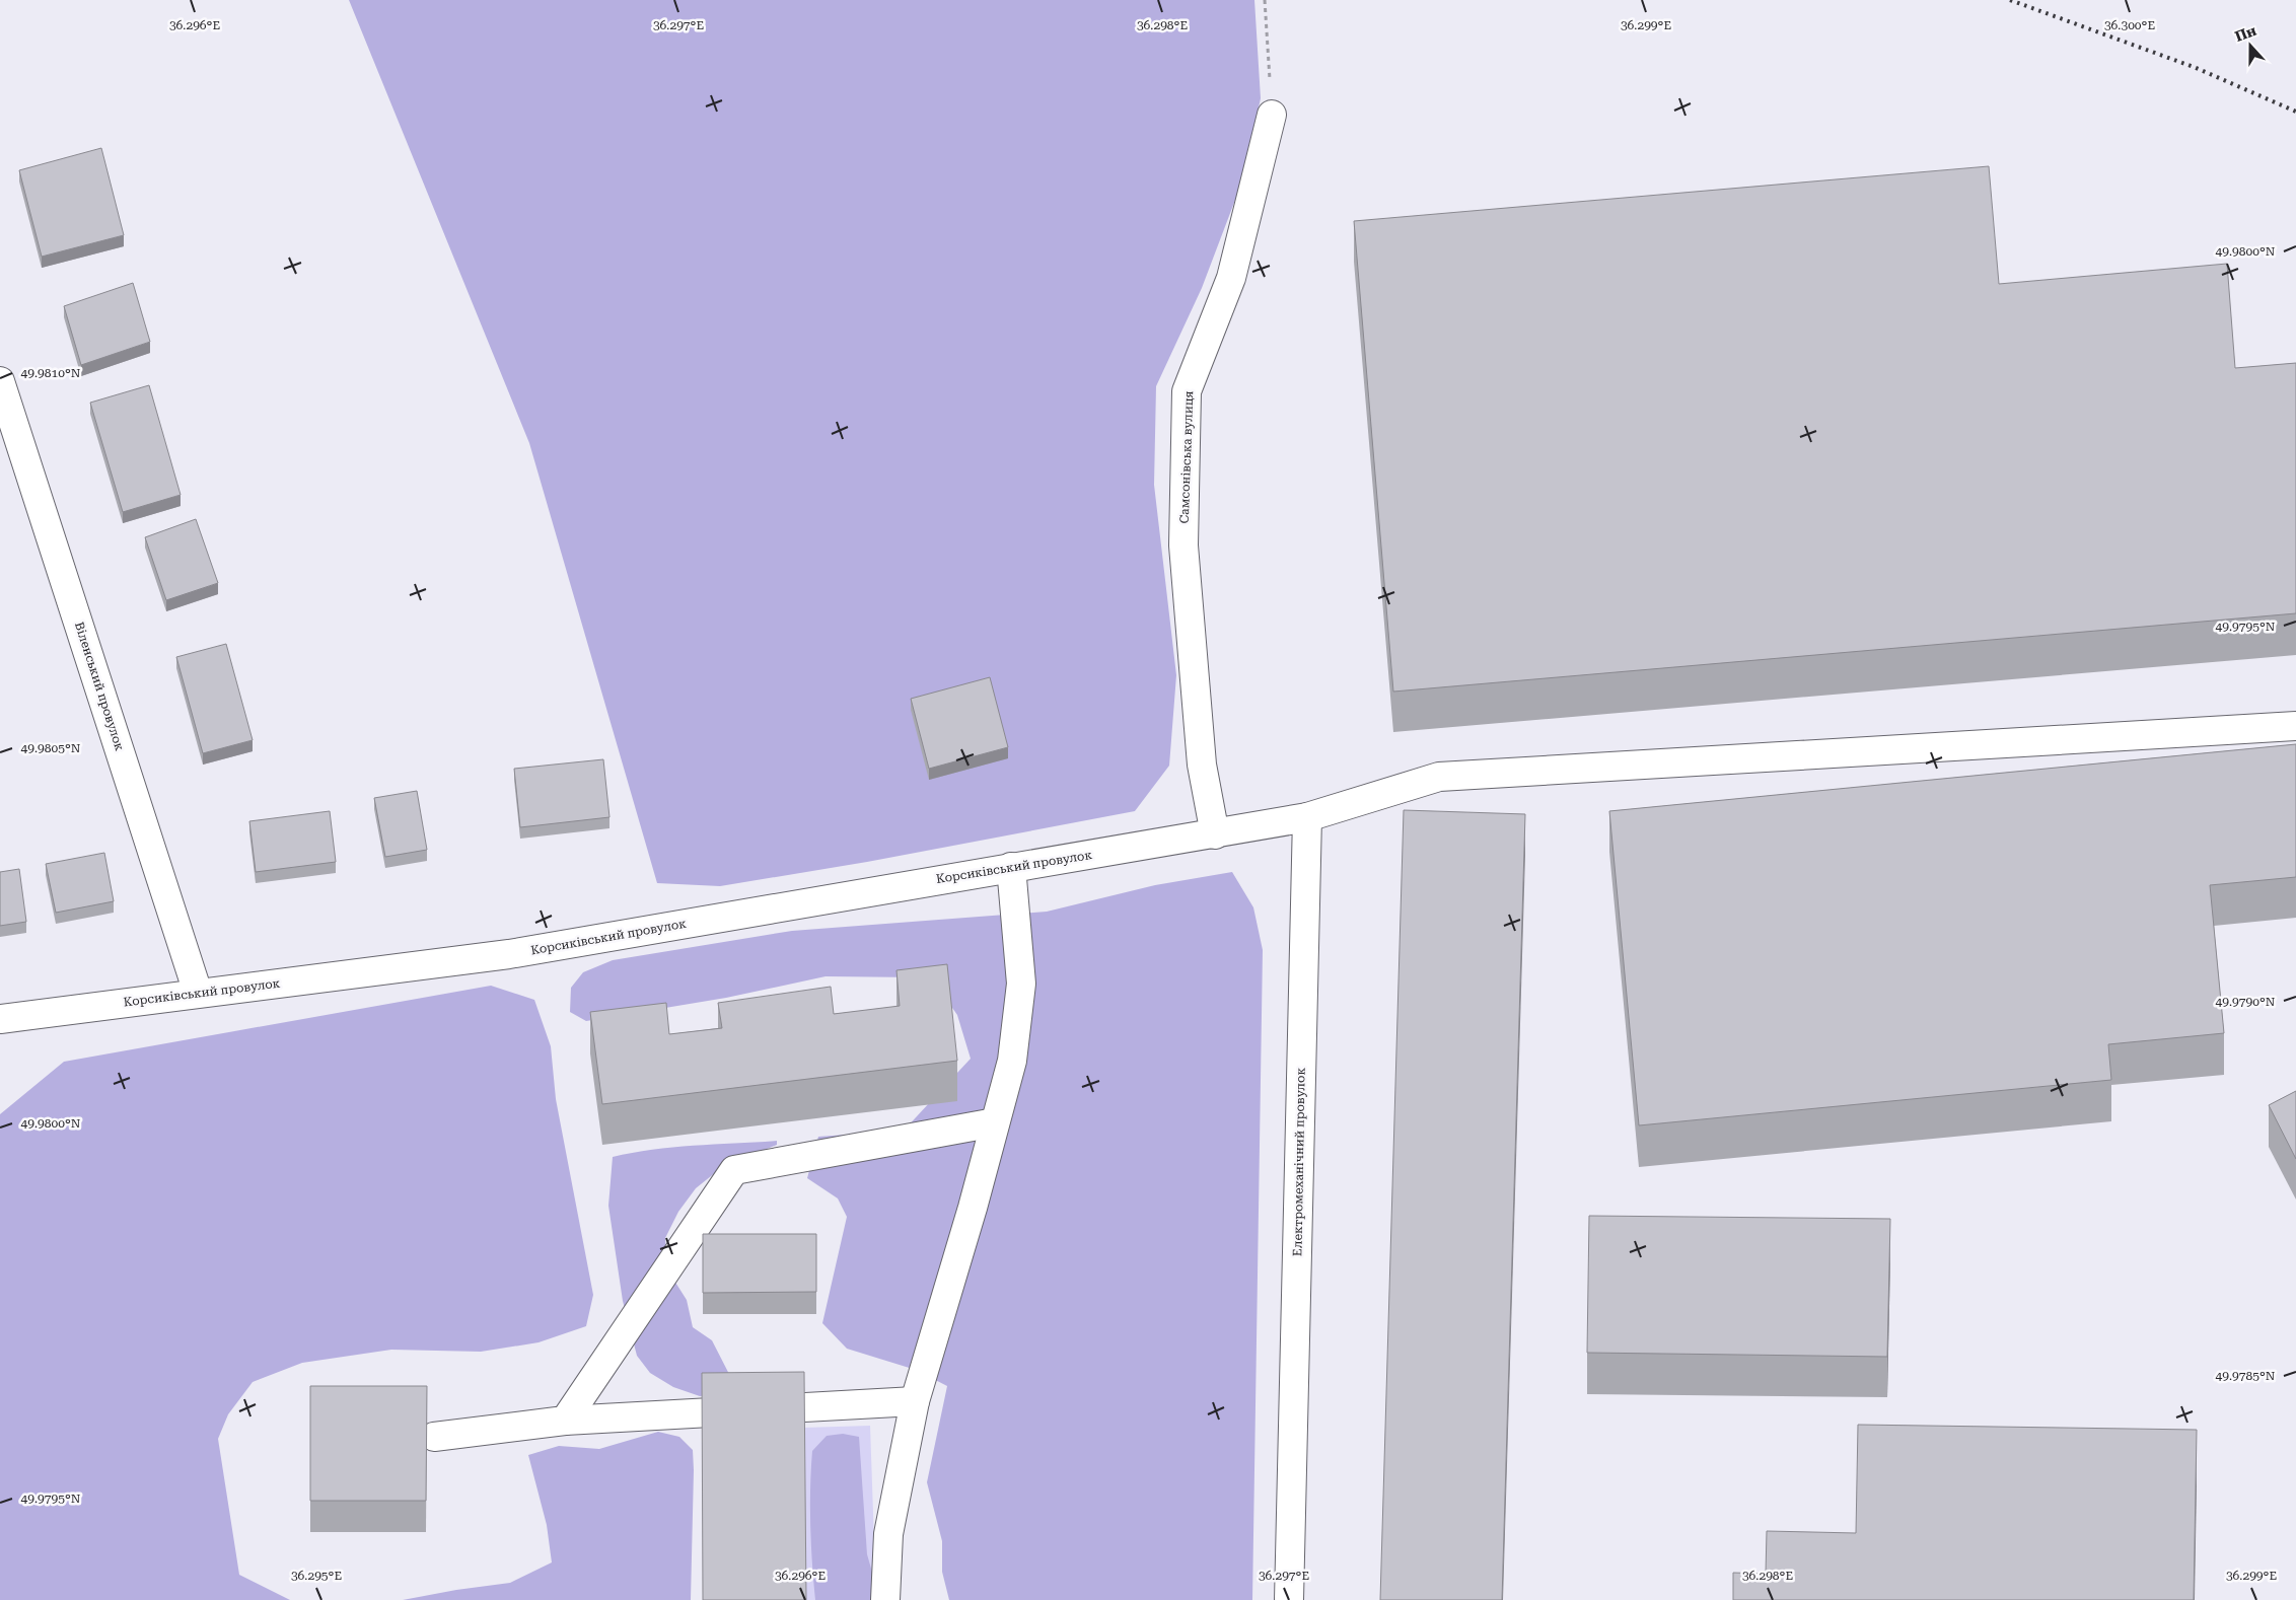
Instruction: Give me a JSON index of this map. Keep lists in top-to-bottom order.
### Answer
{
  "streets": {
    "street": [
      "Самсонівська вулиця",
      "Віленський провулок",
      "Корсиківський провулок",
      "Електромеханічний провулок"
    ]
  },
  "crossings": [
    ["Самсонівська вулиця", "Корсиківський провулок"],
    ["Віленський провулок", "Корсиківський провулок"]
  ],
  "north": "top",
  "coordinates": [
    "36.296°E",
    "36.297°E",
    "36.298°E",
    "36.299°E",
    "36.300°E",
    "49.9800°N",
    "49.9810°N",
    "49.9795°N",
    "49.9805°N",
    "49.9790°N",
    "49.9785°N",
    "36.295°E"
  ]
}
